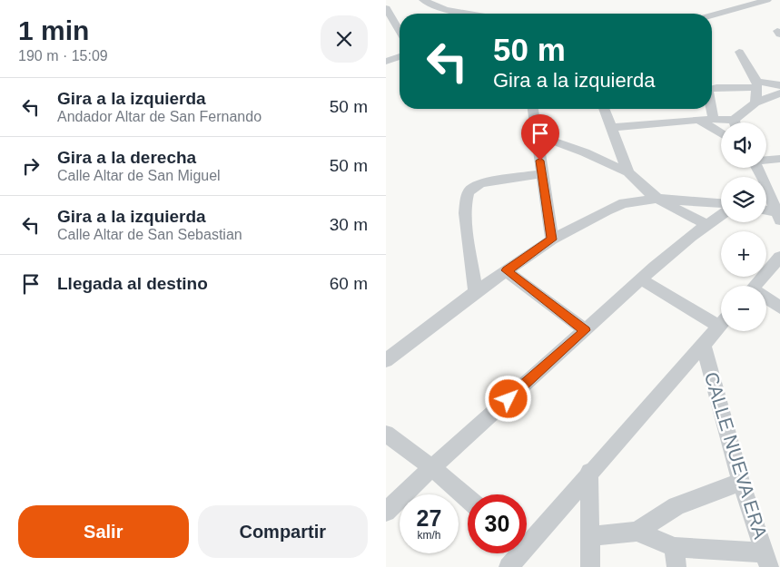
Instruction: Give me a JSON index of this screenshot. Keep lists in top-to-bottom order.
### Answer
{
  "streets": {
    "street": ["CALLE NUEVA ERA"]
  },
  "page": {
    "heading": ["1 min", "190 m · 15:09"],
    "turn": ["50 m", "Gira a la izquierda"],
    "list": [
      {
        "name": "Gira a la izquierda",
        "note": "Andador Altar de San Fernando",
        "value": "50 m"
      },
      {
        "name": "Gira a la derecha",
        "note": "Calle Altar de San Miguel",
        "value": "50 m"
      },
      {
        "name": "Gira a la izquierda",
        "note": "Calle Altar de San Sebastian",
        "value": "30 m"
      },
      {
        "name": "Llegada al destino",
        "value": "60 m"
      }
    ],
    "map_buttons": ["+", "−"],
    "speed": "27 km/h",
    "limit": "30",
    "buttons": ["Salir", "Compartir"]
  }
}
